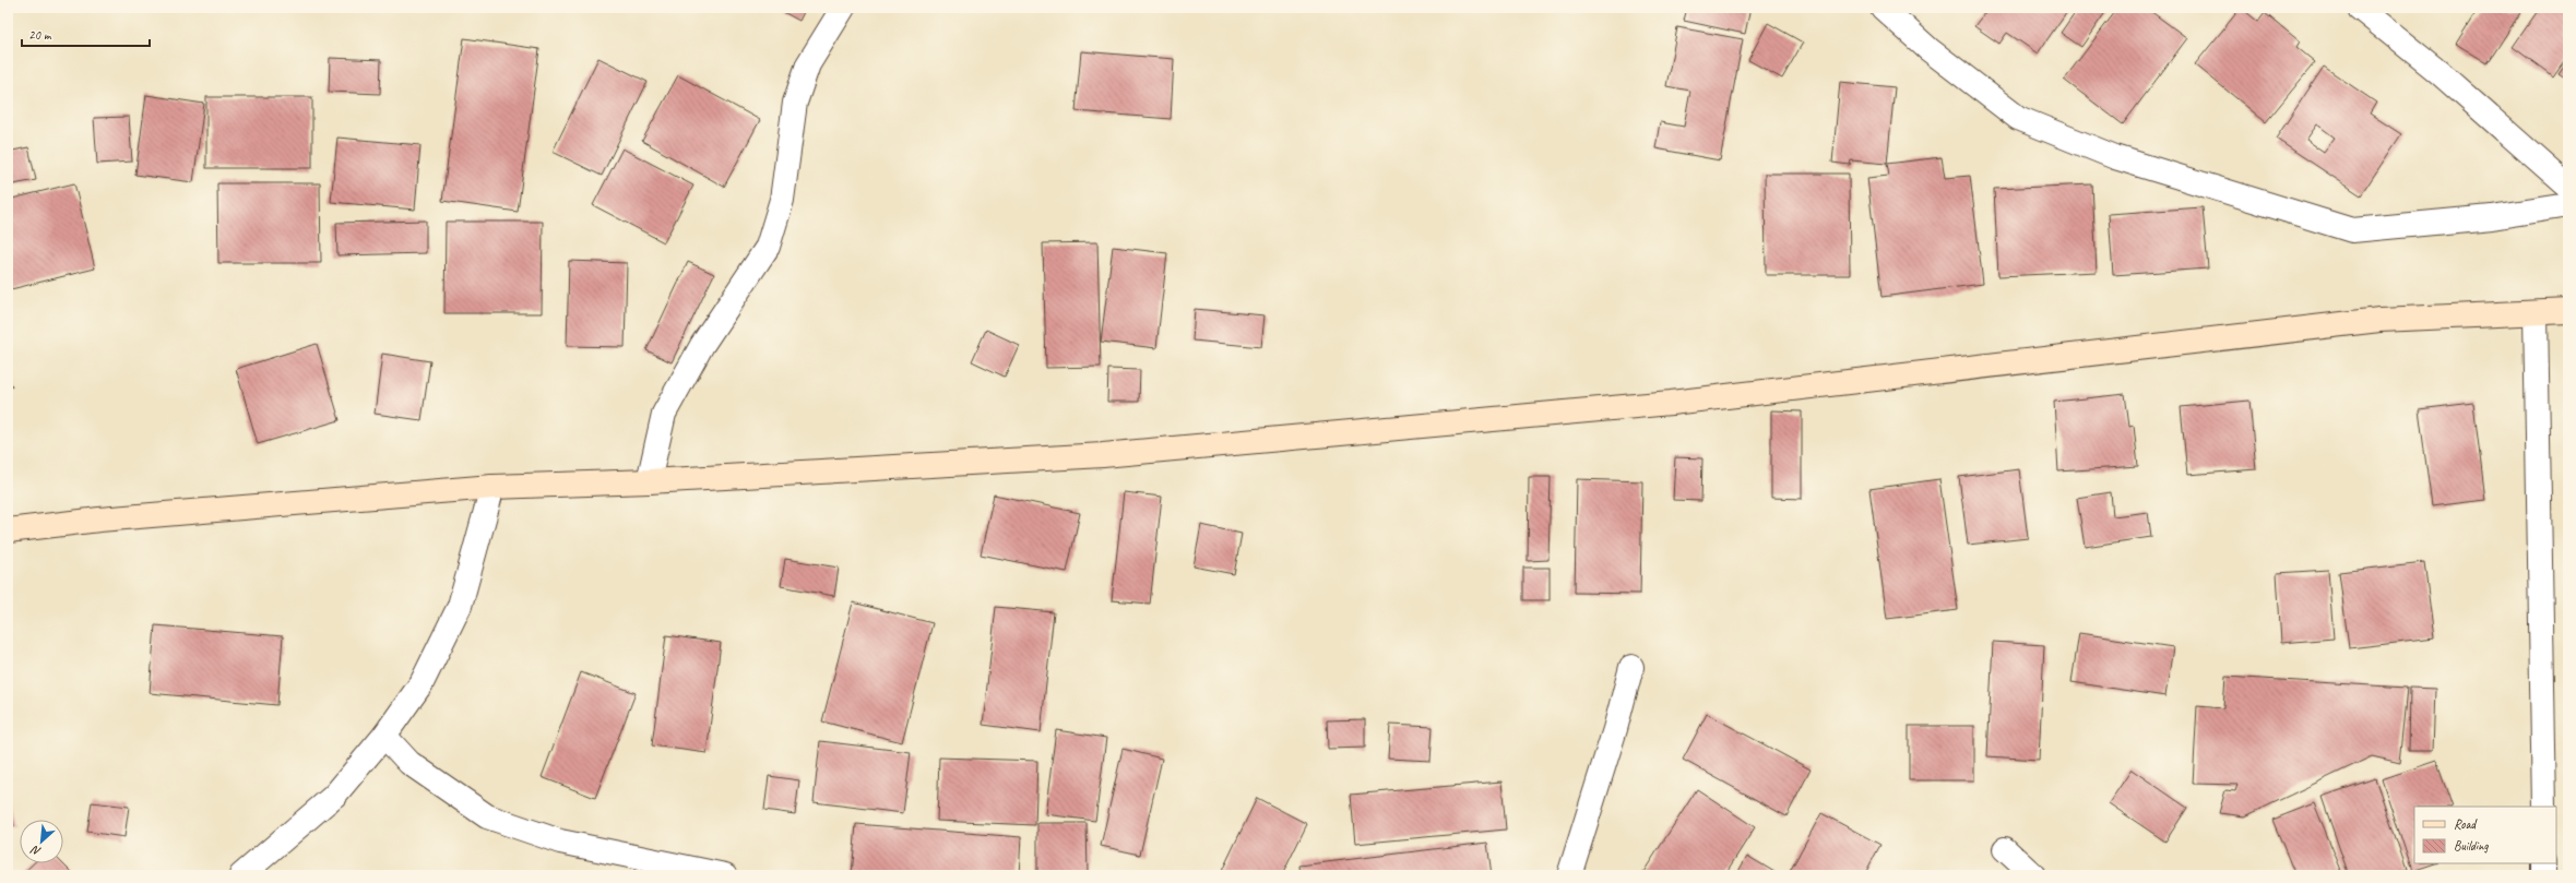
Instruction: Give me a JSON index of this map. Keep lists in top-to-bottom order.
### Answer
{
  "legend": ["Road", "Building"],
  "scale_bar": "20 m",
  "north": "bottom left"
}
